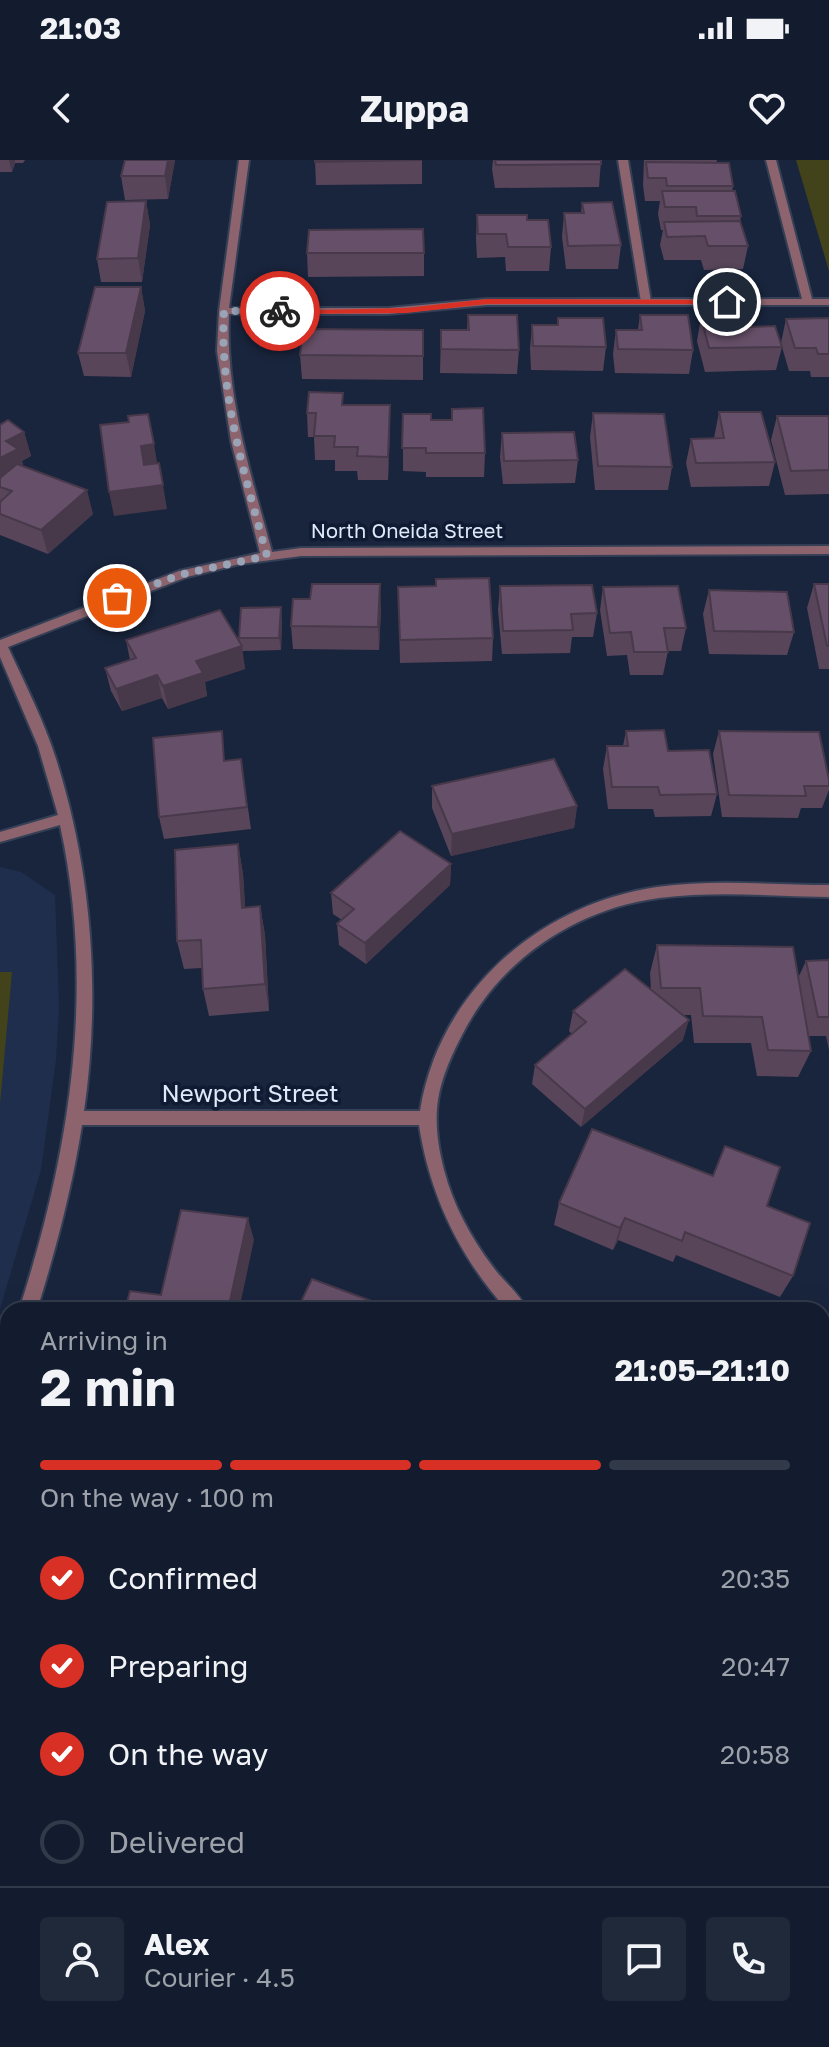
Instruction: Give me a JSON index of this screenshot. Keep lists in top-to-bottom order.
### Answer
{
  "streets": {
    "street": ["North Oneida Street", "Newport Street"]
  },
  "page": {
    "status": "21:03",
    "header": "Zuppa",
    "heading": ["2 min", "Arriving in", "21:05–21:10"],
    "panel": ["Alex", "Courier · 4.5"],
    "bar": "On the way · 100 m",
    "list": [
      ["Confirmed", "20:35"],
      ["Preparing", "20:47"],
      ["On the way", "20:58"],
      "Delivered"
    ]
  }
}
